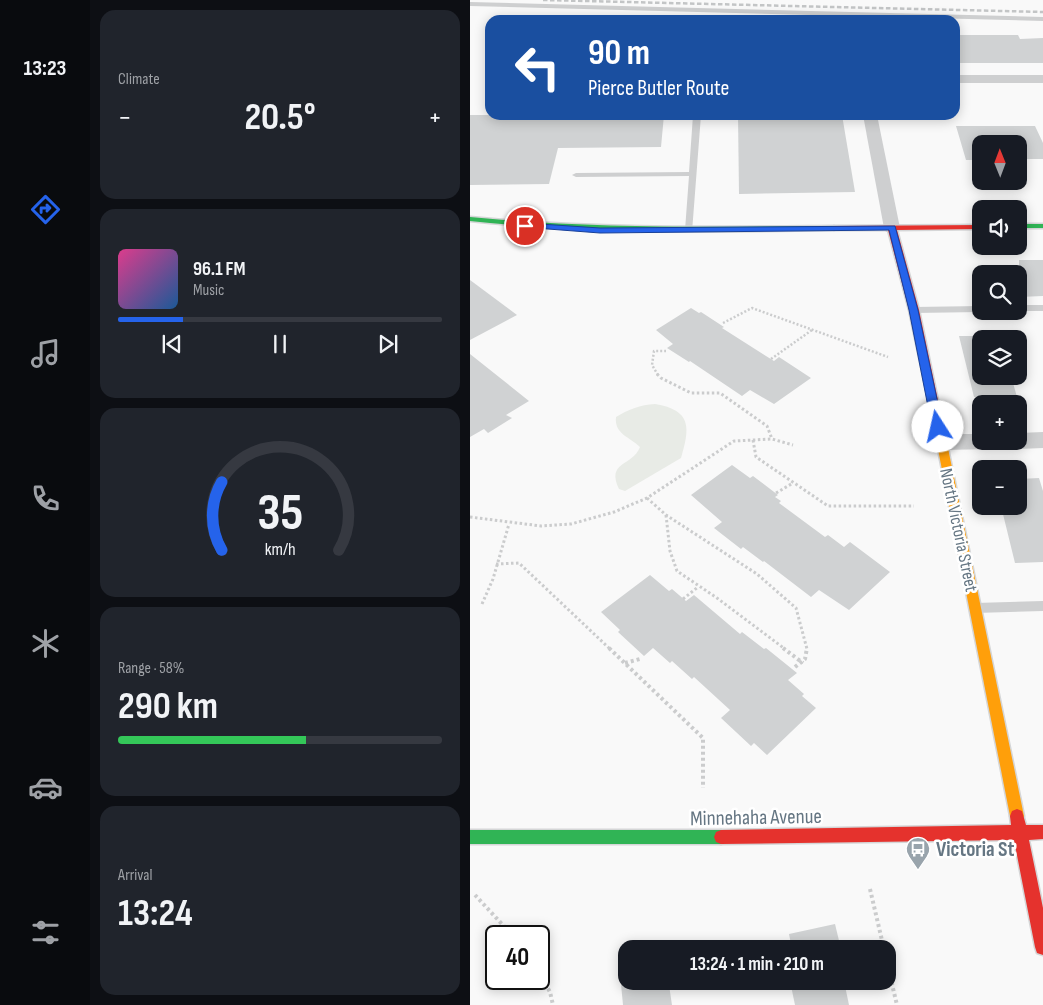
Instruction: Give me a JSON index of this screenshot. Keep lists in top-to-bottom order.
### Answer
{
  "streets": {
    "street": ["North Victoria Street", "Minnehaha Avenue"]
  },
  "crossings": [
    ["North Victoria Street", "Minnehaha Avenue"]
  ],
  "places": {
    "bus stop": ["Victoria St"]
  },
  "north": "top",
  "page": {
    "tabs": "13:23",
    "tile": [
      "Climate",
      ["Range · 58%", "290 km"],
      ["Arrival", "13:24"]
    ],
    "turn": ["90 m", "Pierce Butler Route"],
    "heat": ["−", "20.5°", "+"],
    "map_buttons": ["+", "−"],
    "song": ["96.1 FM", "Music"],
    "limit": "40",
    "trip": "13:24 · 1 min · 210 m",
    "gauge": ["35", "km/h"]
  }
}
